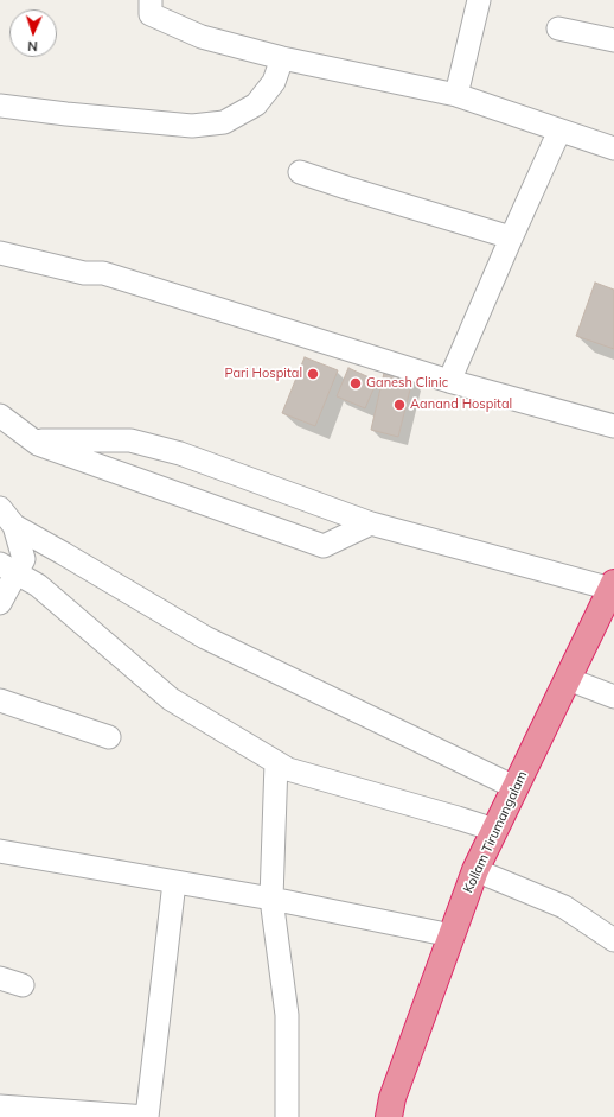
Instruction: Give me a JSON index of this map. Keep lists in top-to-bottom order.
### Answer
{
  "streets": {
    "highway": ["Kollam Tirumangalam"]
  },
  "places": ["Pari Hospital", "Ganesh Clinic", "Aanand Hospital"],
  "north": "bottom"
}
